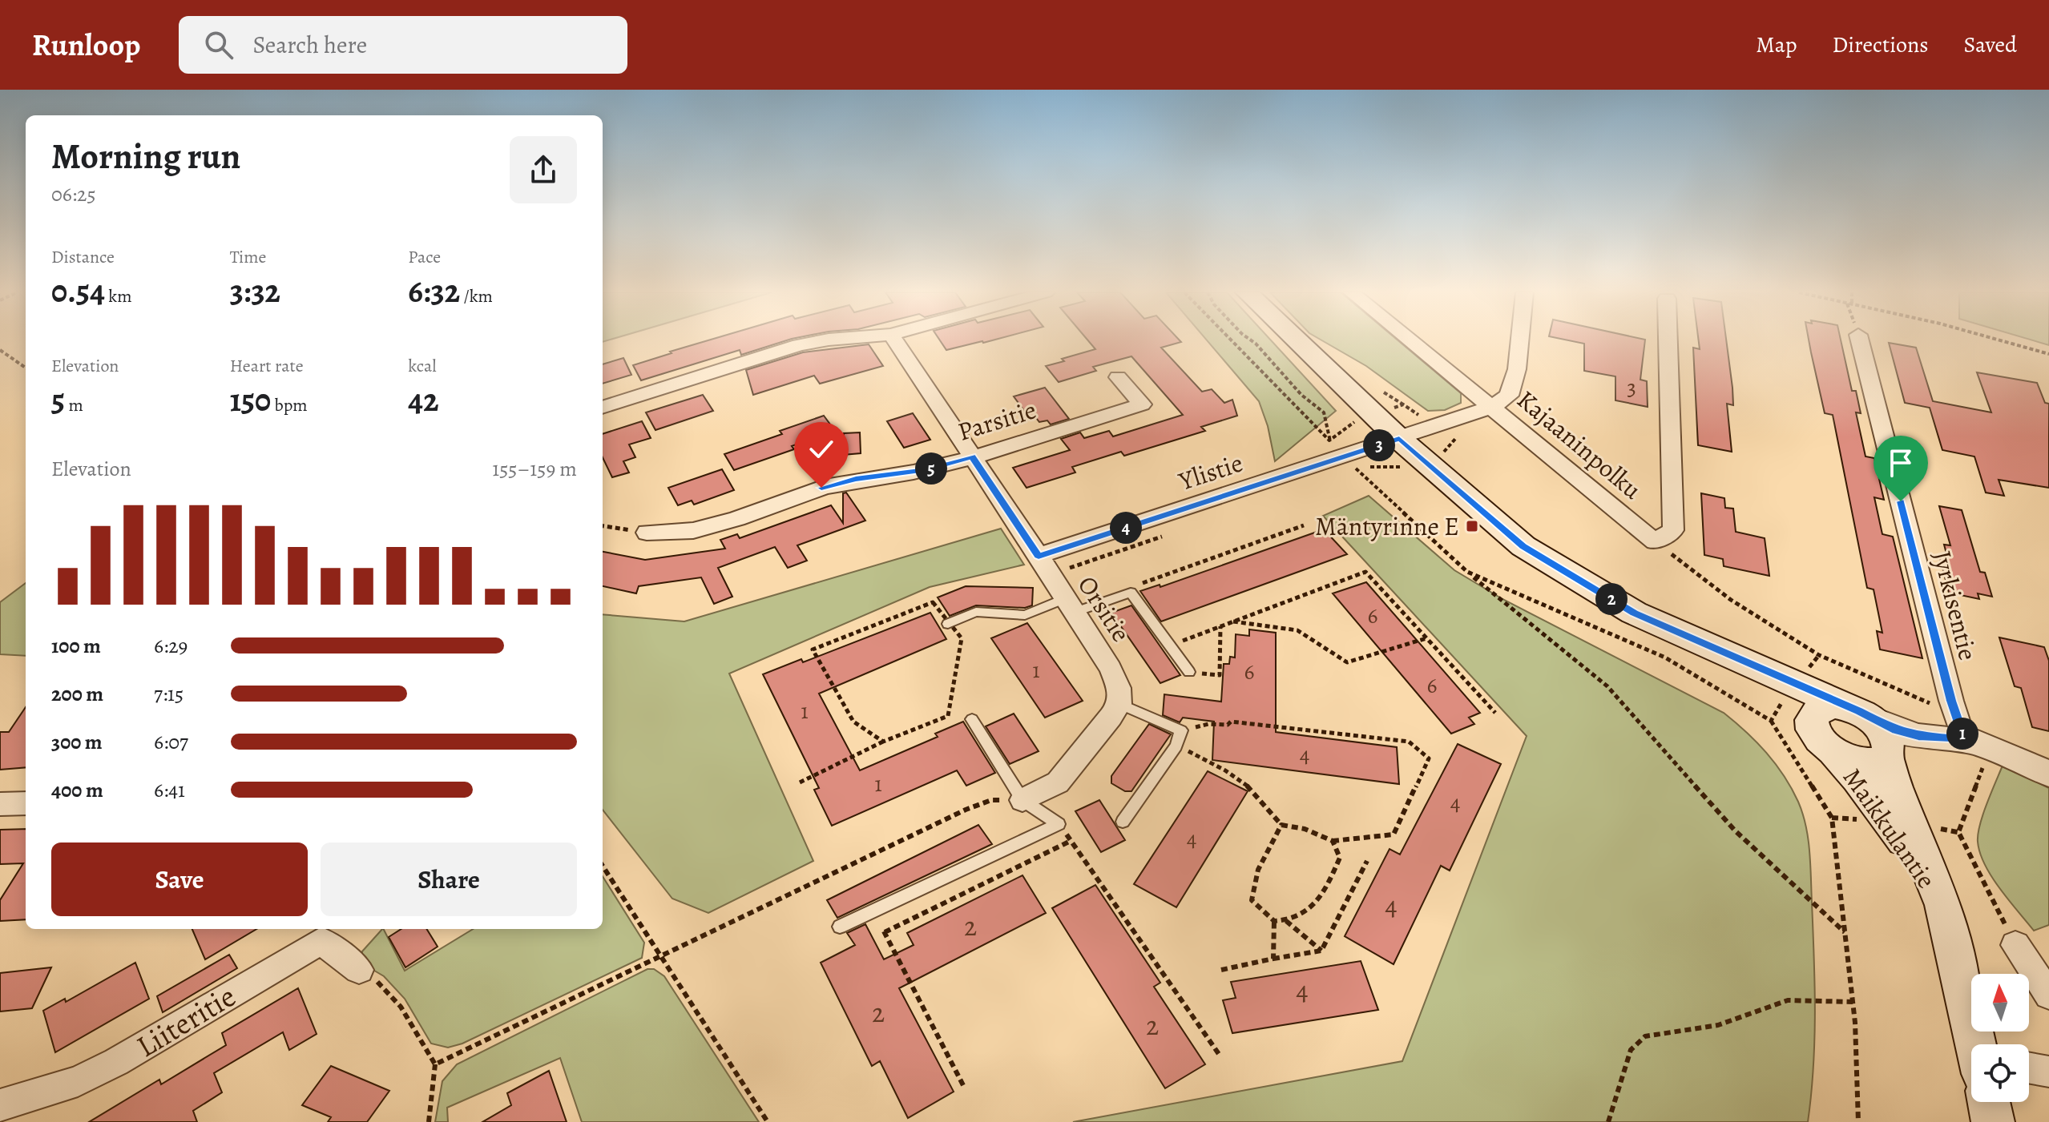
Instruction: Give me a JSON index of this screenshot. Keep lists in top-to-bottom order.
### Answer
{
  "streets": {
    "main road": ["Maikkulantie"],
    "street": [
      "Parsitie",
      "Kajaaninpolku",
      "Ylistie",
      "Jyrkisentie",
      "Orsitie",
      "Liiteritie"
    ]
  },
  "crossings": [
    ["Parsitie", "Orsitie"],
    ["Kajaaninpolku", "Ylistie"],
    ["Ylistie", "Orsitie"]
  ],
  "places": {
    "transit": ["Mäntyrinne E"]
  },
  "house_numbers": [
    "3",
    "6",
    "1",
    "6",
    "6",
    "1",
    "4",
    "1",
    "4",
    "4",
    "4",
    "2",
    "4",
    "2",
    "2"
  ],
  "north": "top",
  "page": {
    "header": "Runloop",
    "search": "Search here",
    "nav": ["Map", "Directions", "Saved"],
    "heading": ["Morning run", "06:25"],
    "stats": [
      ["Distance", "0.54 km"],
      ["Time", "3:32"],
      ["Pace", "6:32 /km"],
      ["Elevation", "5 m"],
      ["Heart rate", "150 bpm"],
      ["kcal", "42"]
    ],
    "pins": [
      "3",
      "5",
      "4",
      "2",
      "1"
    ],
    "chart": ["Elevation", "155–159 m"],
    "list": [
      {
        "name": "100 m",
        "note": "6:29"
      },
      {
        "name": "200 m",
        "note": "7:15"
      },
      {
        "name": "300 m",
        "note": "6:07"
      },
      {
        "name": "400 m",
        "note": "6:41"
      }
    ],
    "buttons": ["Save", "Share"]
  }
}
